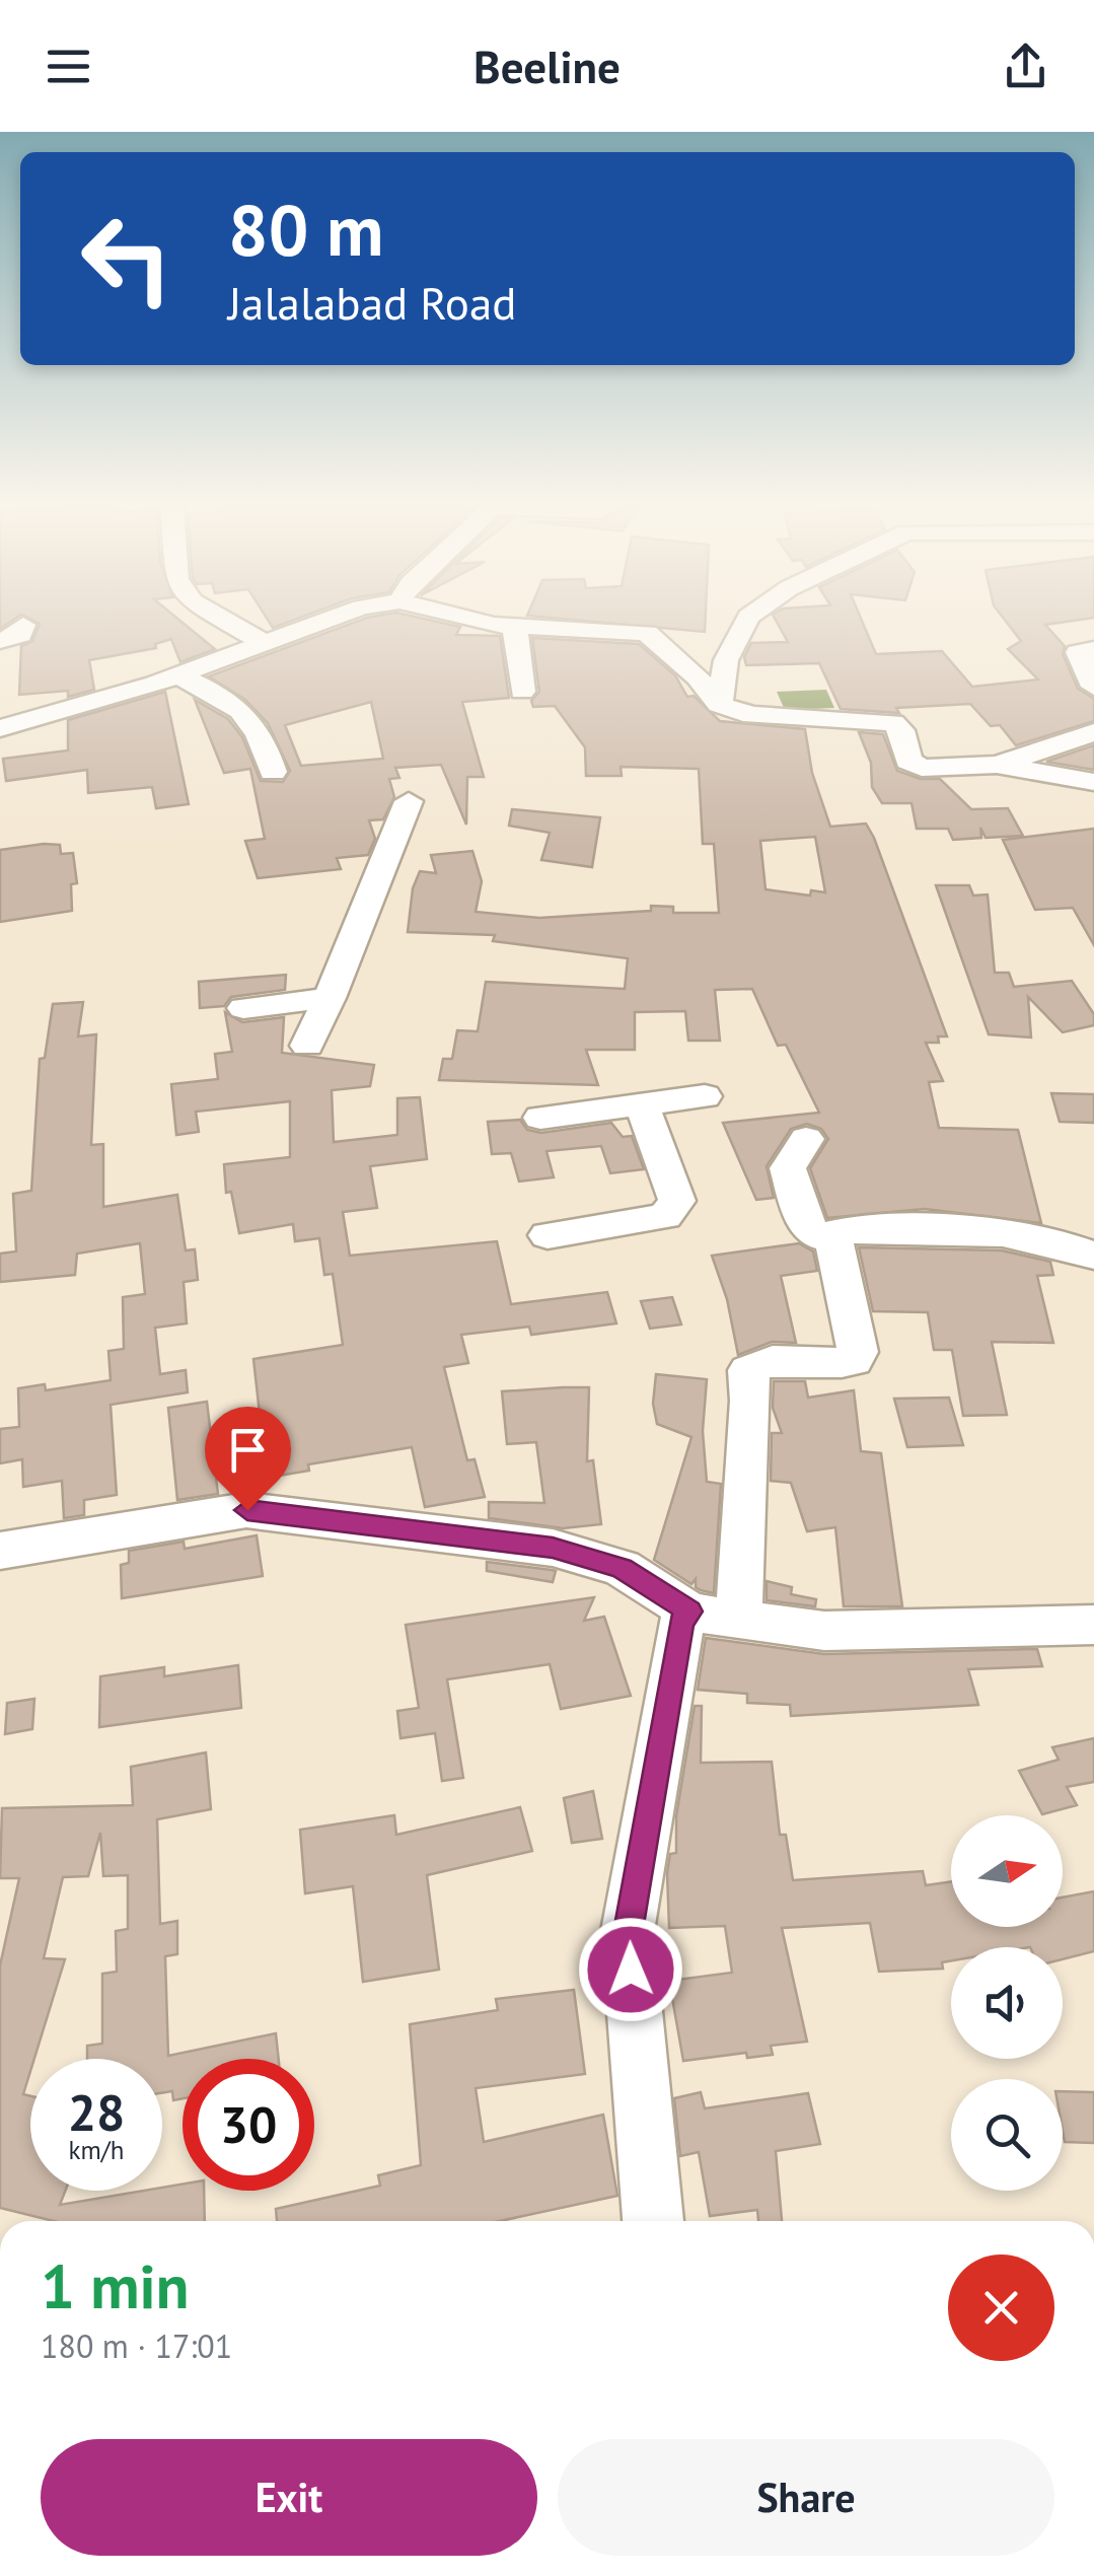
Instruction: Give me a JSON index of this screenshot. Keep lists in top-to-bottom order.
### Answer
{
  "north": "right",
  "page": {
    "header": "Beeline",
    "turn": ["80 m", "Jalalabad Road"],
    "speed": "28 km/h",
    "limit": "30",
    "heading": ["1 min", "180 m · 17:01"],
    "buttons": ["Exit", "Share"]
  }
}
